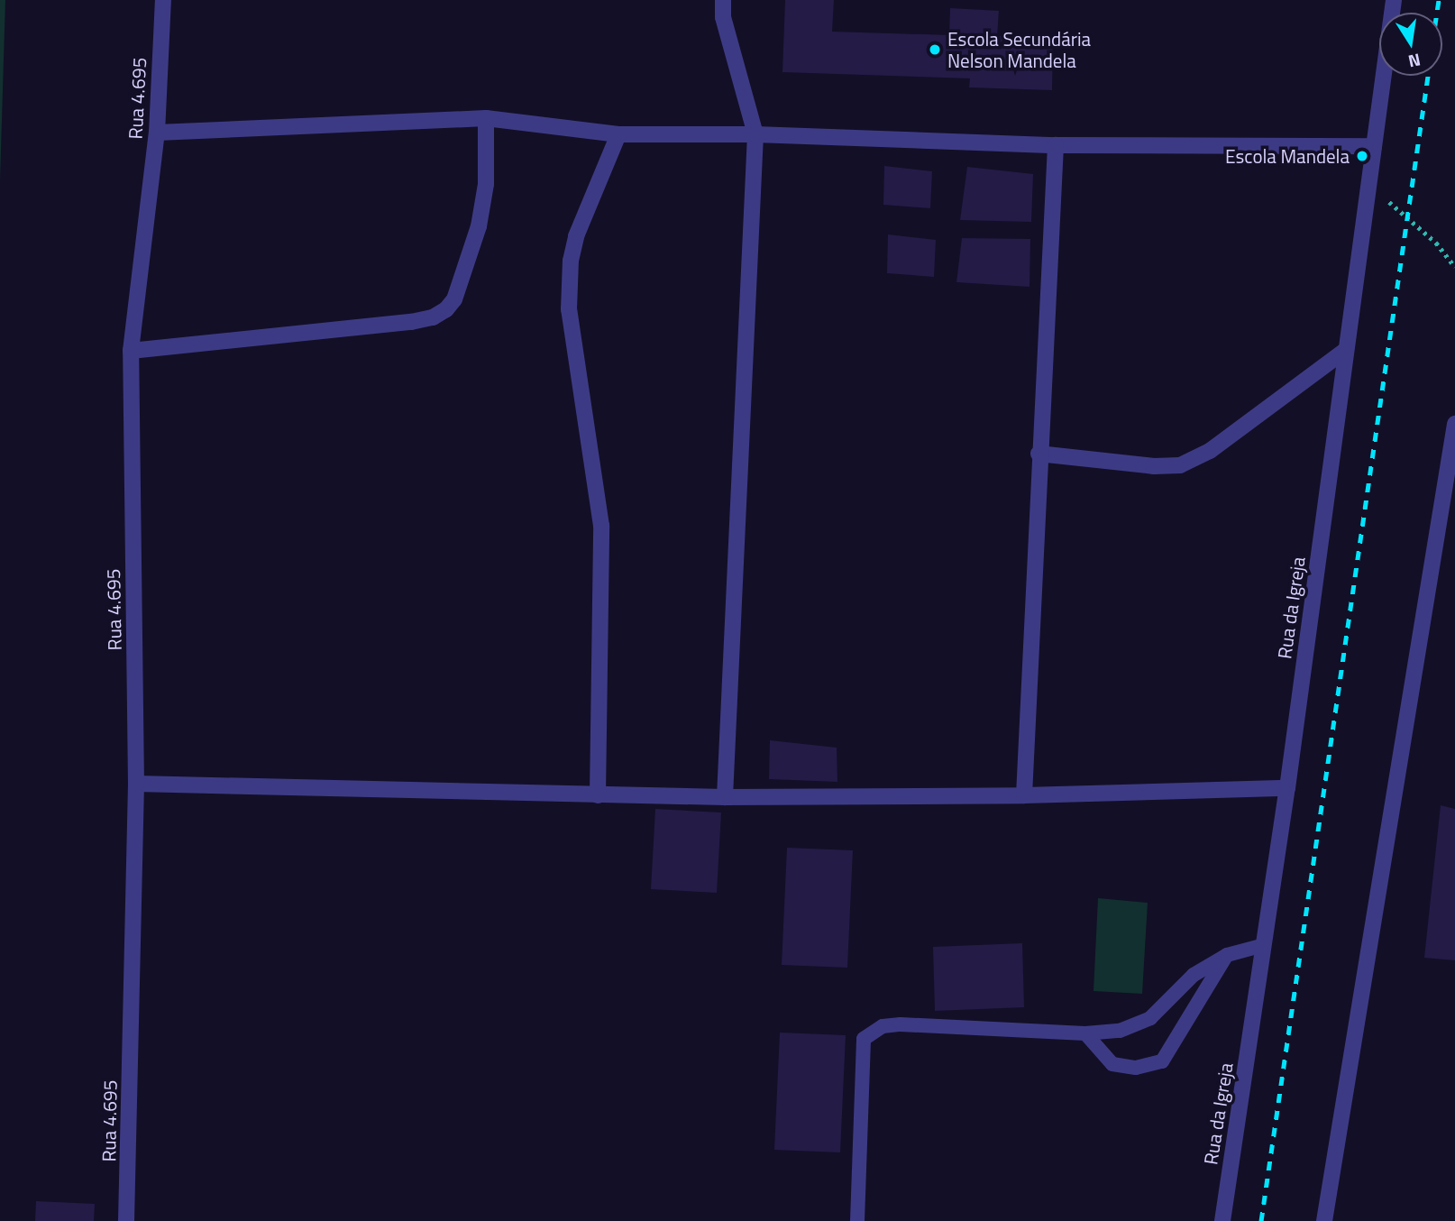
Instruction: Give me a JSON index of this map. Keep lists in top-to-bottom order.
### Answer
{
  "streets": {
    "street": ["Rua 4.695", "Rua da Igreja"]
  },
  "places": ["Escola Secundária Nelson Mandela", "Escola Mandela"],
  "north": "bottom"
}
